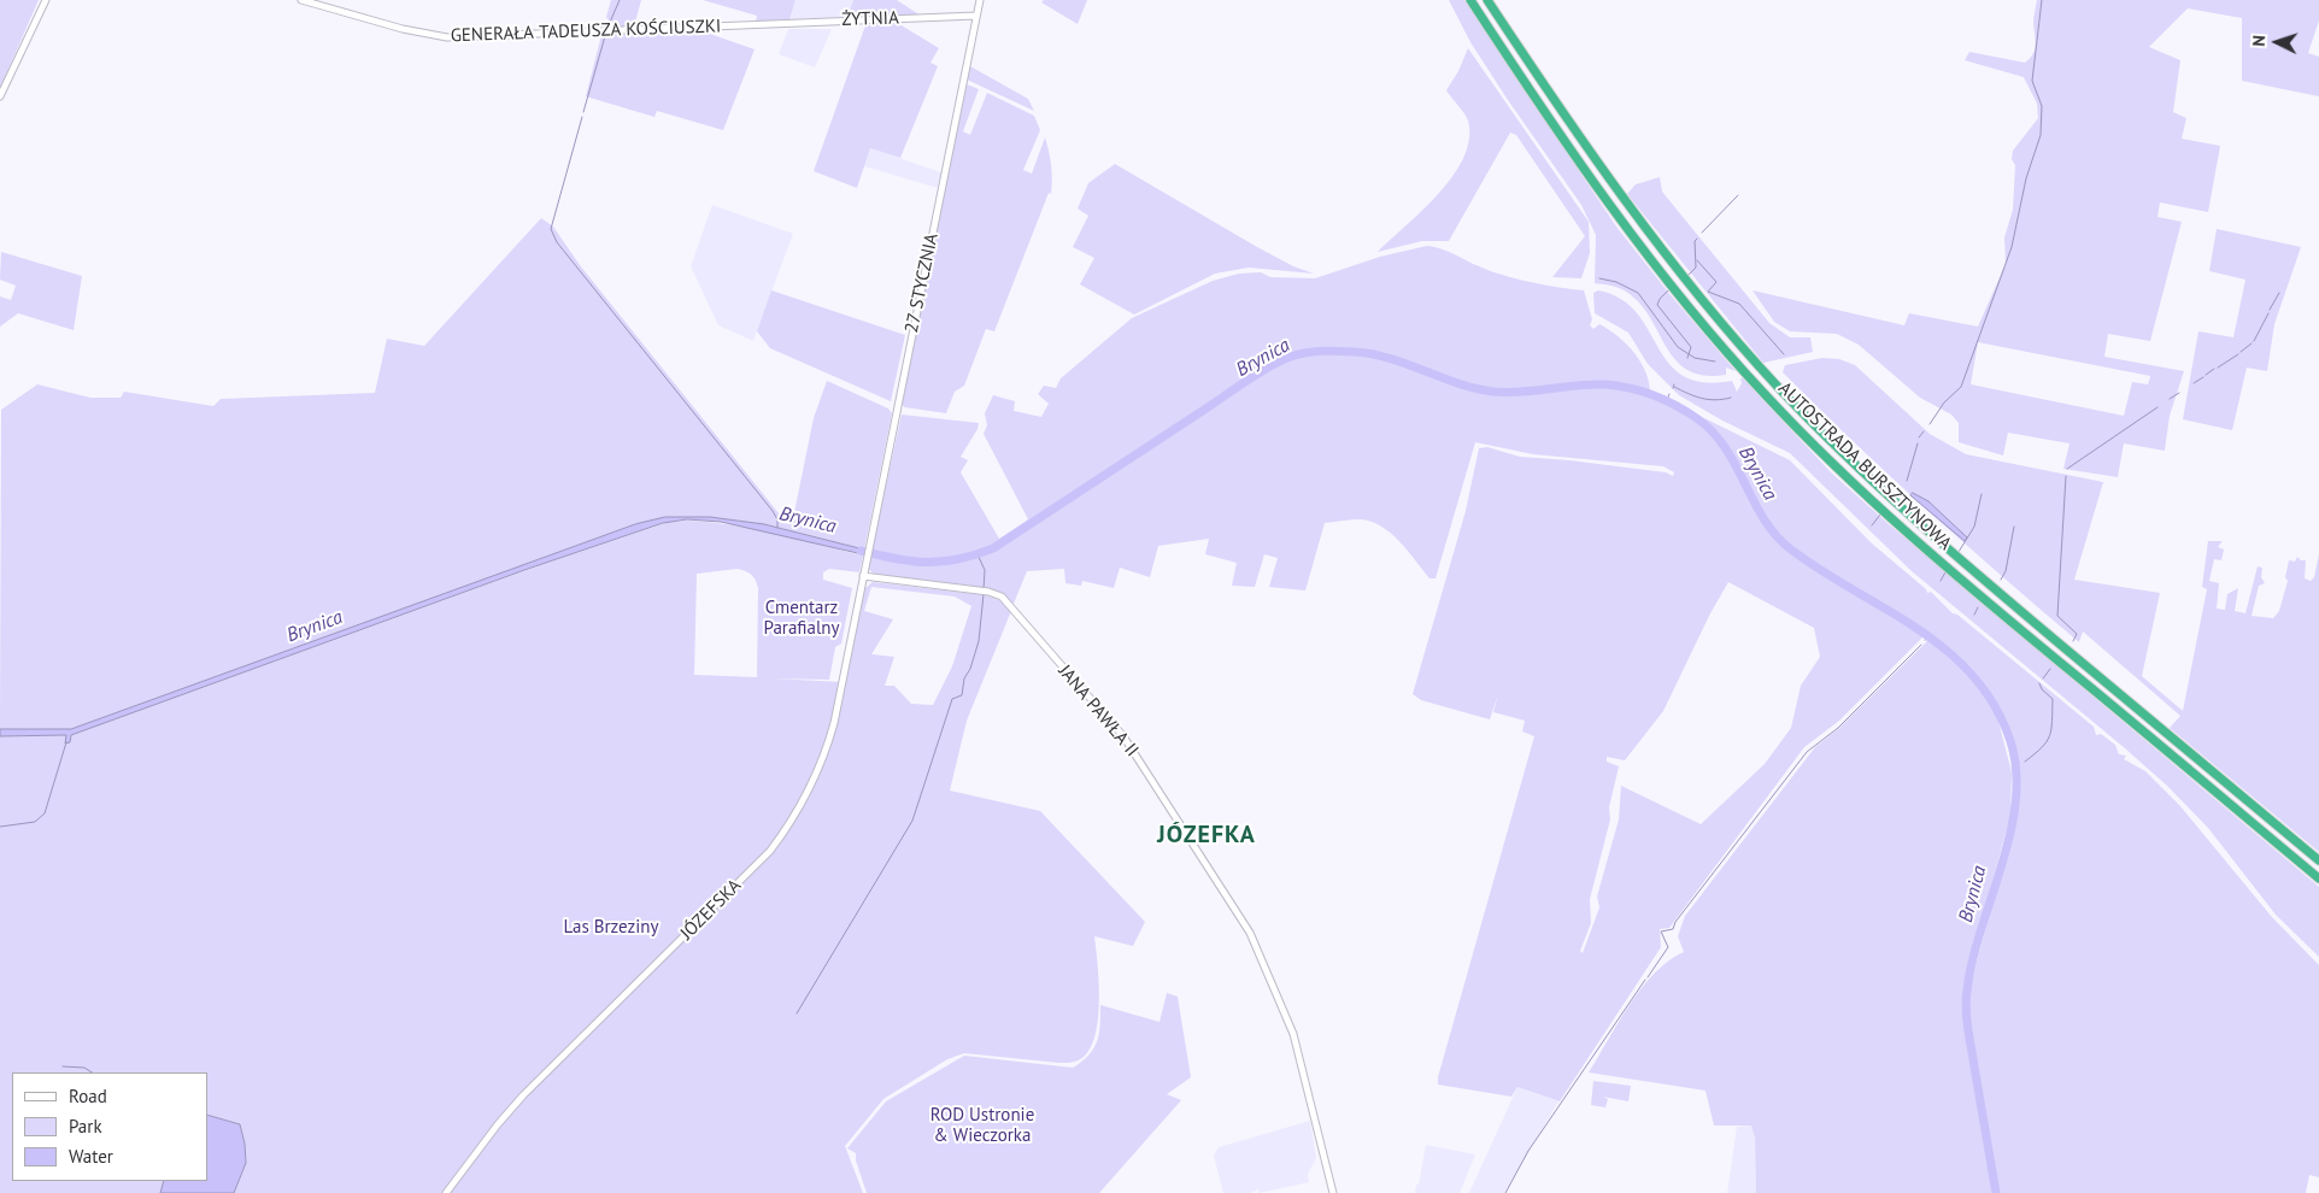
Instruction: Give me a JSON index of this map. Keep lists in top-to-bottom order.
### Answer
{
  "streets": {
    "highway": ["AUTOSTRADA BURSZTYNOWA"],
    "street": [
      "ŻYTNIA",
      "GENERAŁA TADEUSZA KOŚCIUSZKI",
      "27 STYCZNIA",
      "JANA PAWŁA II",
      "JÓZEFSKA"
    ]
  },
  "crossings": [
    ["ŻYTNIA", "GENERAŁA TADEUSZA KOŚCIUSZKI"],
    ["ŻYTNIA", "27 STYCZNIA"],
    ["27 STYCZNIA", "JÓZEFSKA"],
    ["JANA PAWŁA II", "JÓZEFSKA"]
  ],
  "districts": ["JÓZEFKA"],
  "water": ["Brynica"],
  "parks": ["Cmentarz Parafialny", "Las Brzeziny", "ROD Ustronie & Wieczorka"],
  "legend": ["Road", "Park", "Water"],
  "north": "left"
}
